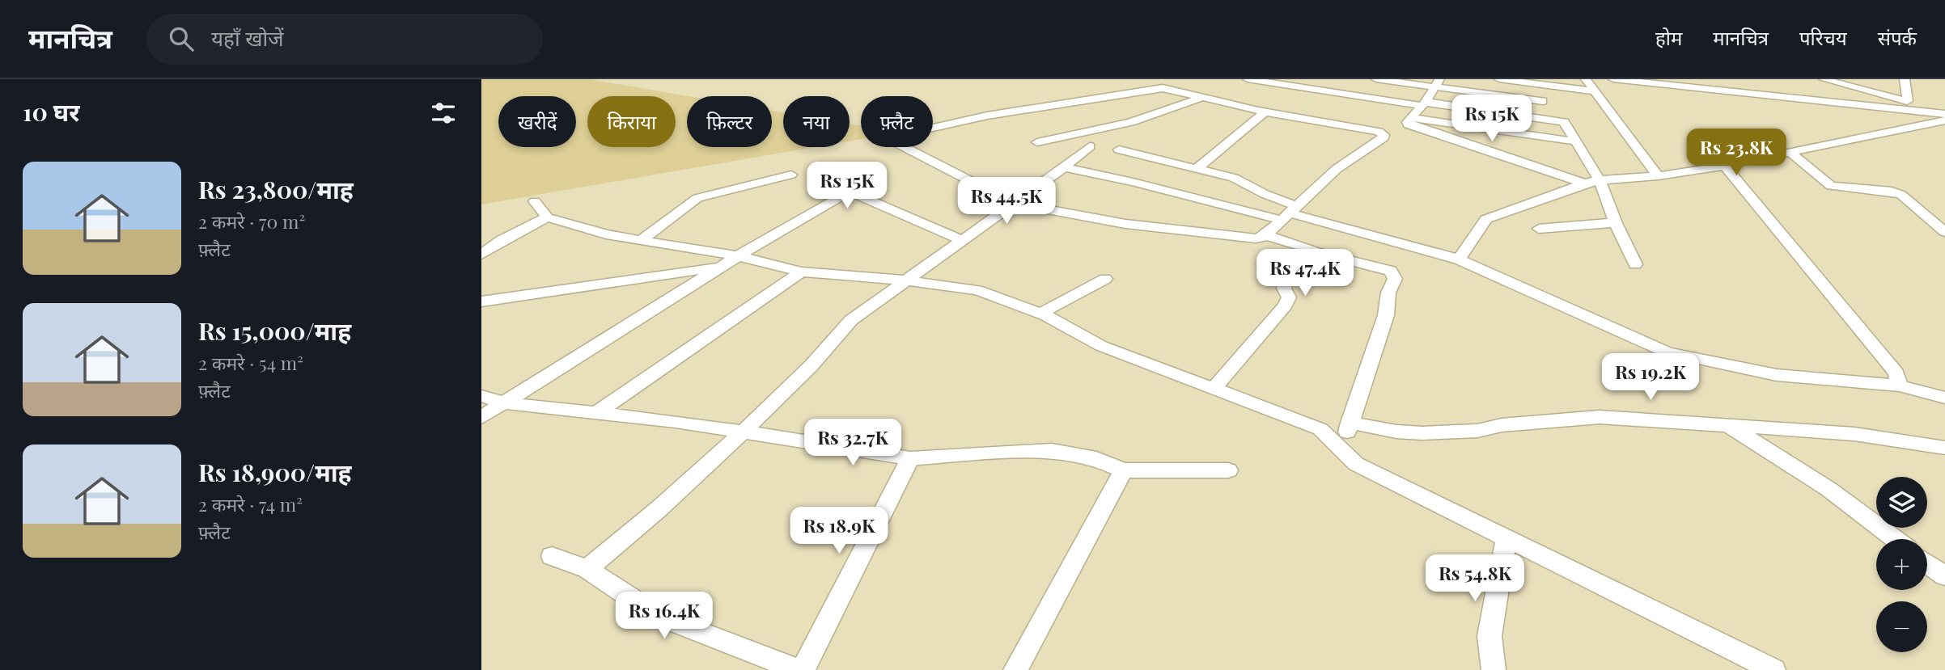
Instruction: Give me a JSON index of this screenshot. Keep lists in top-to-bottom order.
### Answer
{
  "page": {
    "header": "मानचित्र",
    "search": "यहाँ खोजें",
    "nav": [
      "होम",
      "मानचित्र",
      "परिचय",
      "संपर्क"
    ],
    "heading": "10 घर",
    "price": [
      "Rs 15K",
      "Rs 23.8K",
      "Rs 15K",
      "Rs 44.5K",
      "Rs 47.4K",
      "Rs 19.2K",
      "Rs 32.7K",
      "Rs 18.9K",
      "Rs 54.8K",
      "Rs 16.4K"
    ],
    "chip": [
      "खरीदें",
      "किराया",
      "फ़िल्टर",
      "नया",
      "फ़्लैट"
    ],
    "list": [
      {
        "name": "Rs 23,800/माह",
        "note": "2 कमरे · 70 m² · फ़्लैट"
      },
      {
        "name": "Rs 15,000/माह",
        "note": "2 कमरे · 54 m² · फ़्लैट"
      },
      {
        "name": "Rs 18,900/माह",
        "note": "2 कमरे · 74 m² · फ़्लैट"
      }
    ],
    "map_buttons": ["+", "−"]
  }
}
